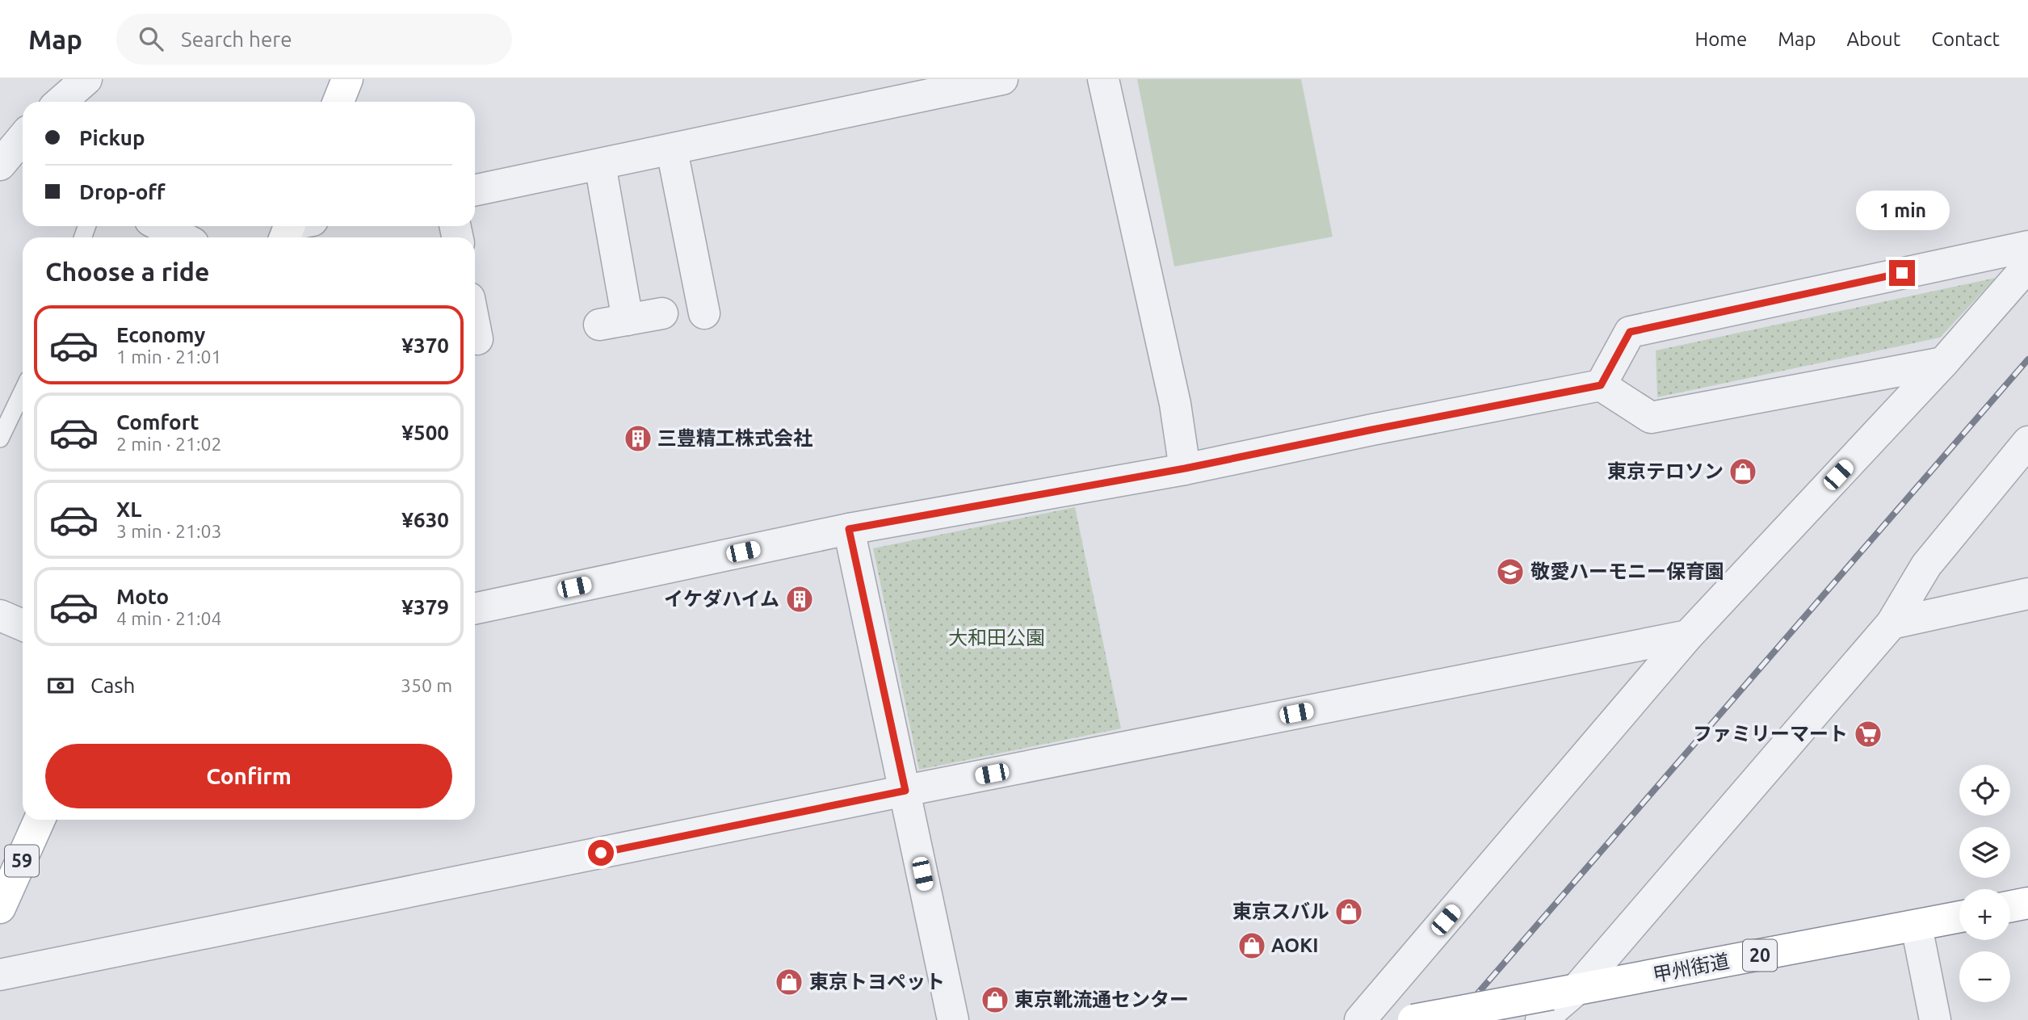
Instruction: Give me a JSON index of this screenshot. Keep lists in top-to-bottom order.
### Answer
{
  "streets": {
    "main road": ["59", "20", "甲州街道"]
  },
  "parks": ["大和田公園"],
  "places": {
    "building": ["三豊精工株式会社", "イケダハイム"],
    "shop": [
      "東京テロソン",
      "東京スバル",
      "AOKI",
      "東京トヨペット",
      "東京靴流通センター"
    ],
    "school or university": ["敬愛ハーモニー保育園"],
    "supermarket": ["ファミリーマート"]
  },
  "page": {
    "header": "Map",
    "search": "Search here",
    "nav": [
      "Home",
      "Map",
      "About",
      "Contact"
    ],
    "banner": ["Pickup", "Drop-off"],
    "bubble": "1 min",
    "heading": "Choose a ride",
    "list": [
      {
        "name": "Economy",
        "note": "1 min · 21:01",
        "value": "¥370"
      },
      {
        "name": "Comfort",
        "note": "2 min · 21:02",
        "value": "¥500"
      },
      {
        "name": "XL",
        "note": "3 min · 21:03",
        "value": "¥630"
      },
      {
        "name": "Moto",
        "note": "4 min · 21:04",
        "value": "¥379"
      }
    ],
    "pay": ["Cash", "350 m"],
    "buttons": "Confirm",
    "map_buttons": ["+", "−"]
  }
}
